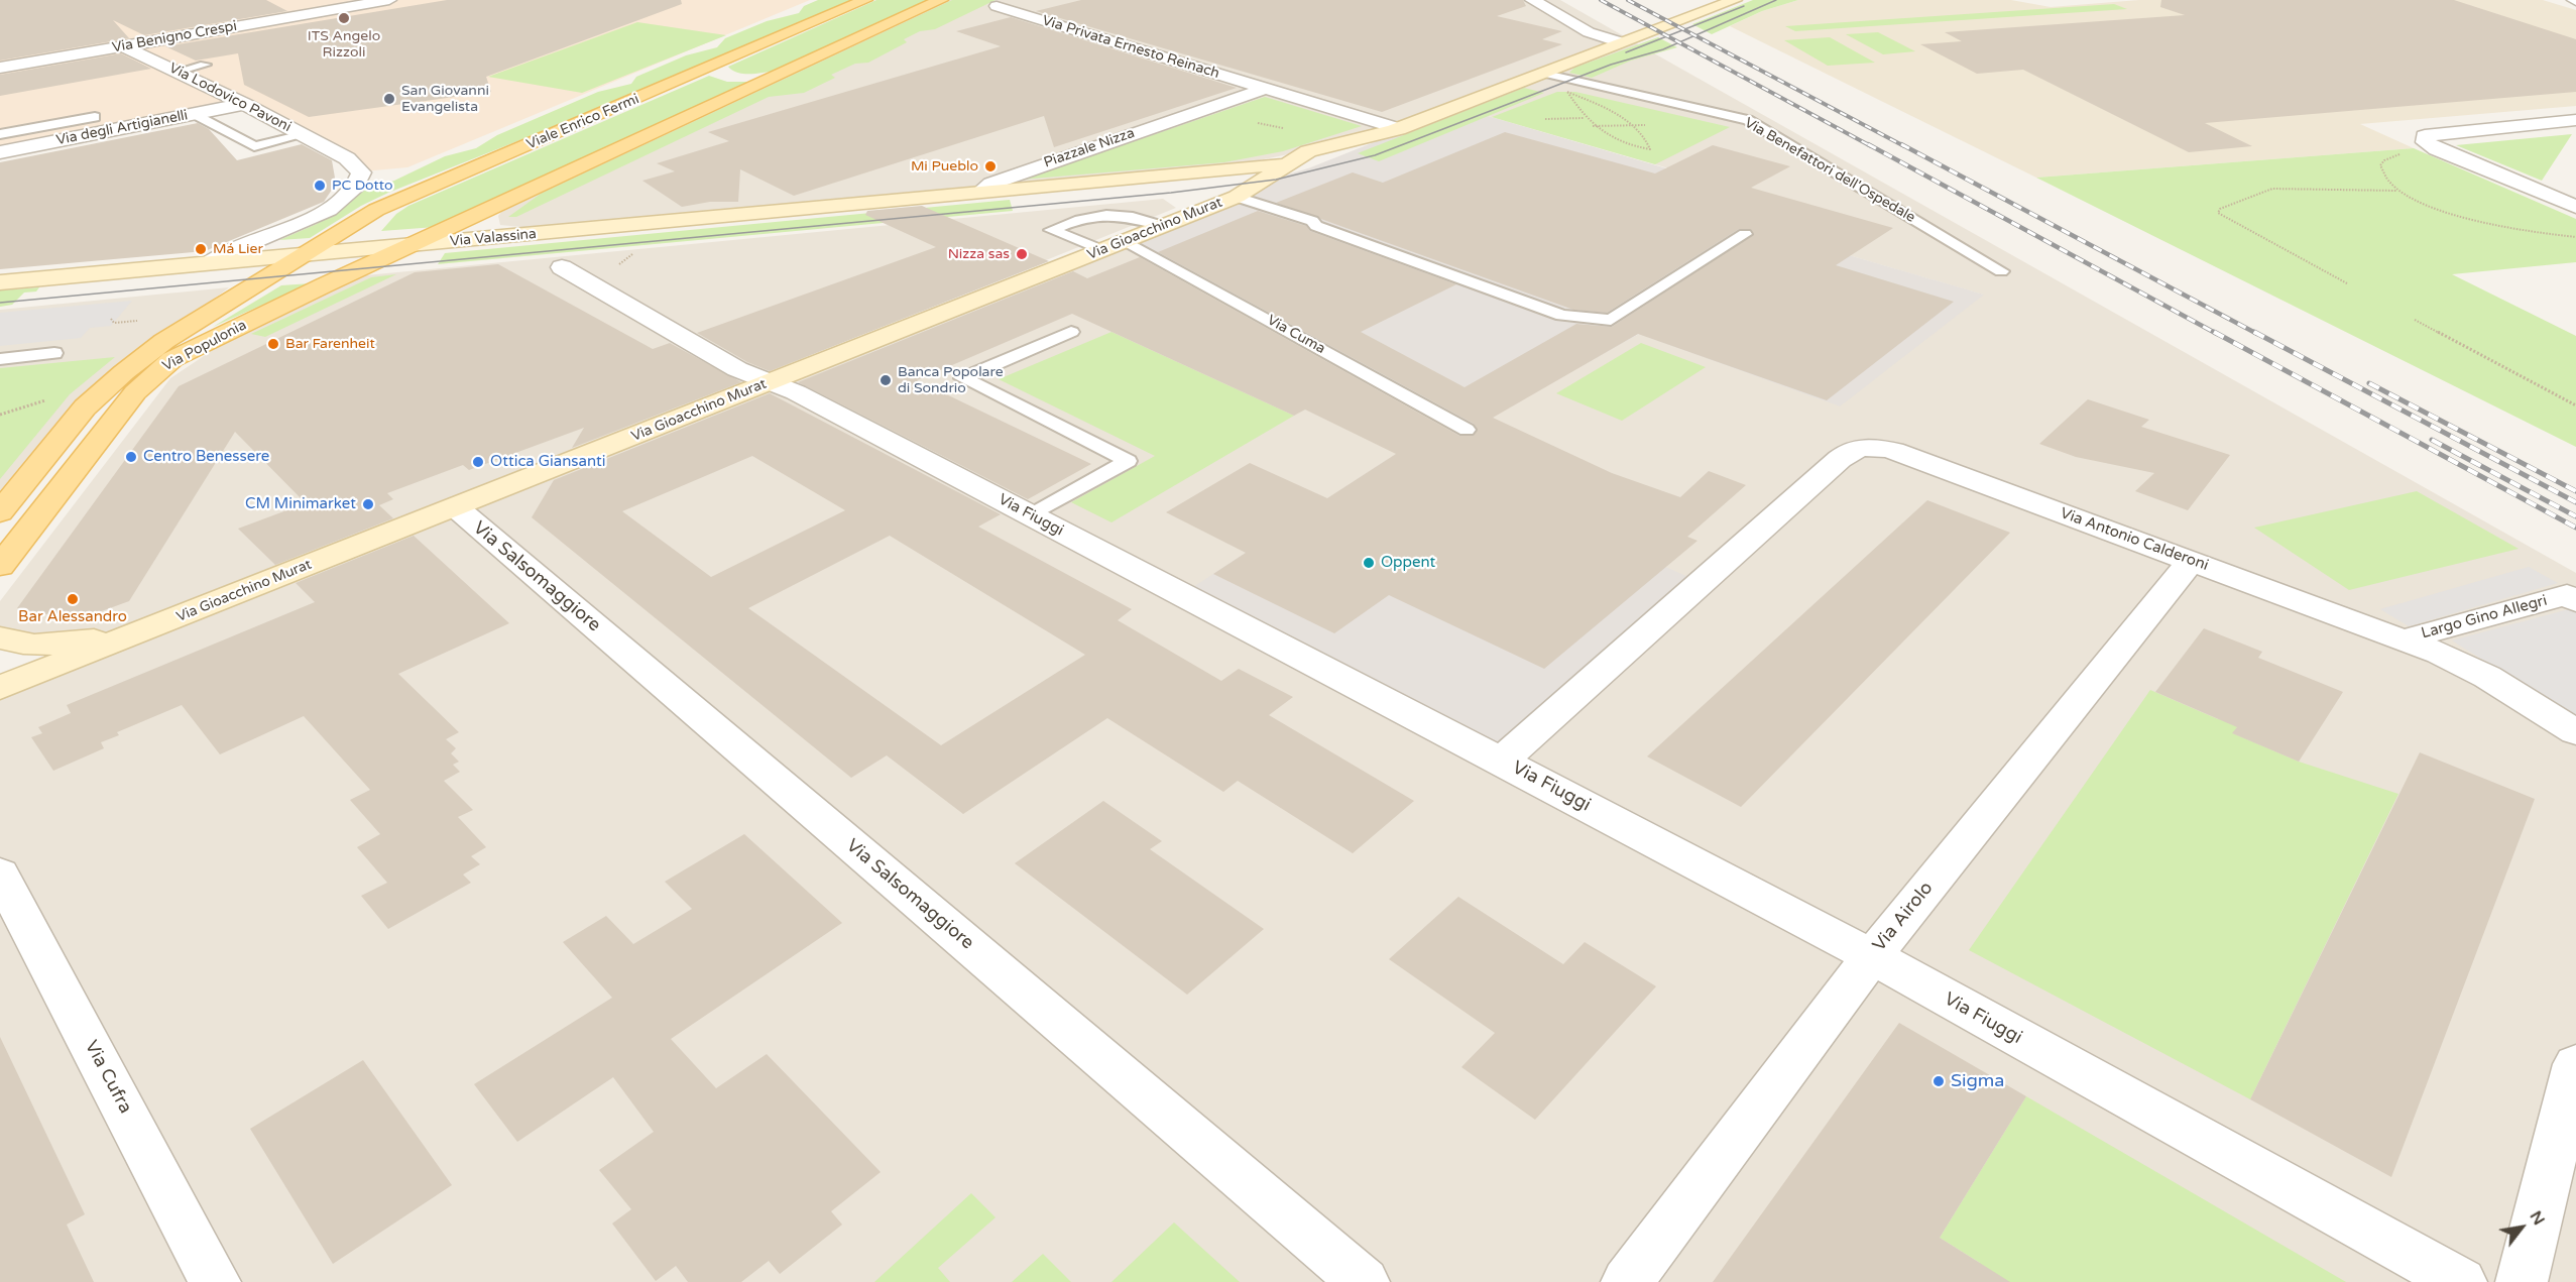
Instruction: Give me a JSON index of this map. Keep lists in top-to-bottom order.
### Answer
{
  "streets": {
    "main road": [
      "Viale Enrico Fermi",
      "Piazzale Nizza",
      "Via Gioacchino Murat",
      "Via Valassina",
      "Via Populonia"
    ],
    "street": [
      "Via Benigno Crespi",
      "Via Privata Ernesto Reinach",
      "Via Lodovico Pavoni",
      "Via degli Artigianelli",
      "Via Fiuggi",
      "Via Antonio Calderoni",
      "Via Salsomaggiore",
      "Largo Gino Allegri",
      "Via Airolo",
      "Via Cufra"
    ],
    "lane": ["Via Benefattori dell'Ospedale", "Via Cuma"]
  },
  "crossings": [
    ["Via Benigno Crespi", "Via Lodovico Pavoni"],
    ["Via Privata Ernesto Reinach", "Piazzale Nizza"],
    ["Via Lodovico Pavoni", "Via degli Artigianelli"],
    ["Via Lodovico Pavoni", "Via Valassina"],
    ["Viale Enrico Fermi", "Via Valassina"],
    ["Viale Enrico Fermi", "Via Populonia"],
    ["Piazzale Nizza", "Via Gioacchino Murat"],
    ["Piazzale Nizza", "Via Valassina"],
    ["Via Gioacchino Murat", "Via Cuma"],
    ["Via Gioacchino Murat", "Via Fiuggi"],
    ["Via Gioacchino Murat", "Via Salsomaggiore"],
    ["Via Valassina", "Via Populonia"],
    ["Via Fiuggi", "Via Antonio Calderoni"],
    ["Via Fiuggi", "Via Airolo"],
    ["Via Antonio Calderoni", "Largo Gino Allegri"],
    ["Via Antonio Calderoni", "Via Airolo"]
  ],
  "places": [
    "ITS Angelo Rizzoli",
    "San Giovanni Evangelista",
    "Mi Pueblo",
    "PC Dotto",
    "Má Lier",
    "Nizza sas",
    "Bar Farenheit",
    "Banca Popolare di Sondrio",
    "Centro Benessere",
    "Ottica Giansanti",
    "CM Minimarket",
    "Oppent",
    "Bar Alessandro",
    "Sigma"
  ],
  "north": "top right"
}
